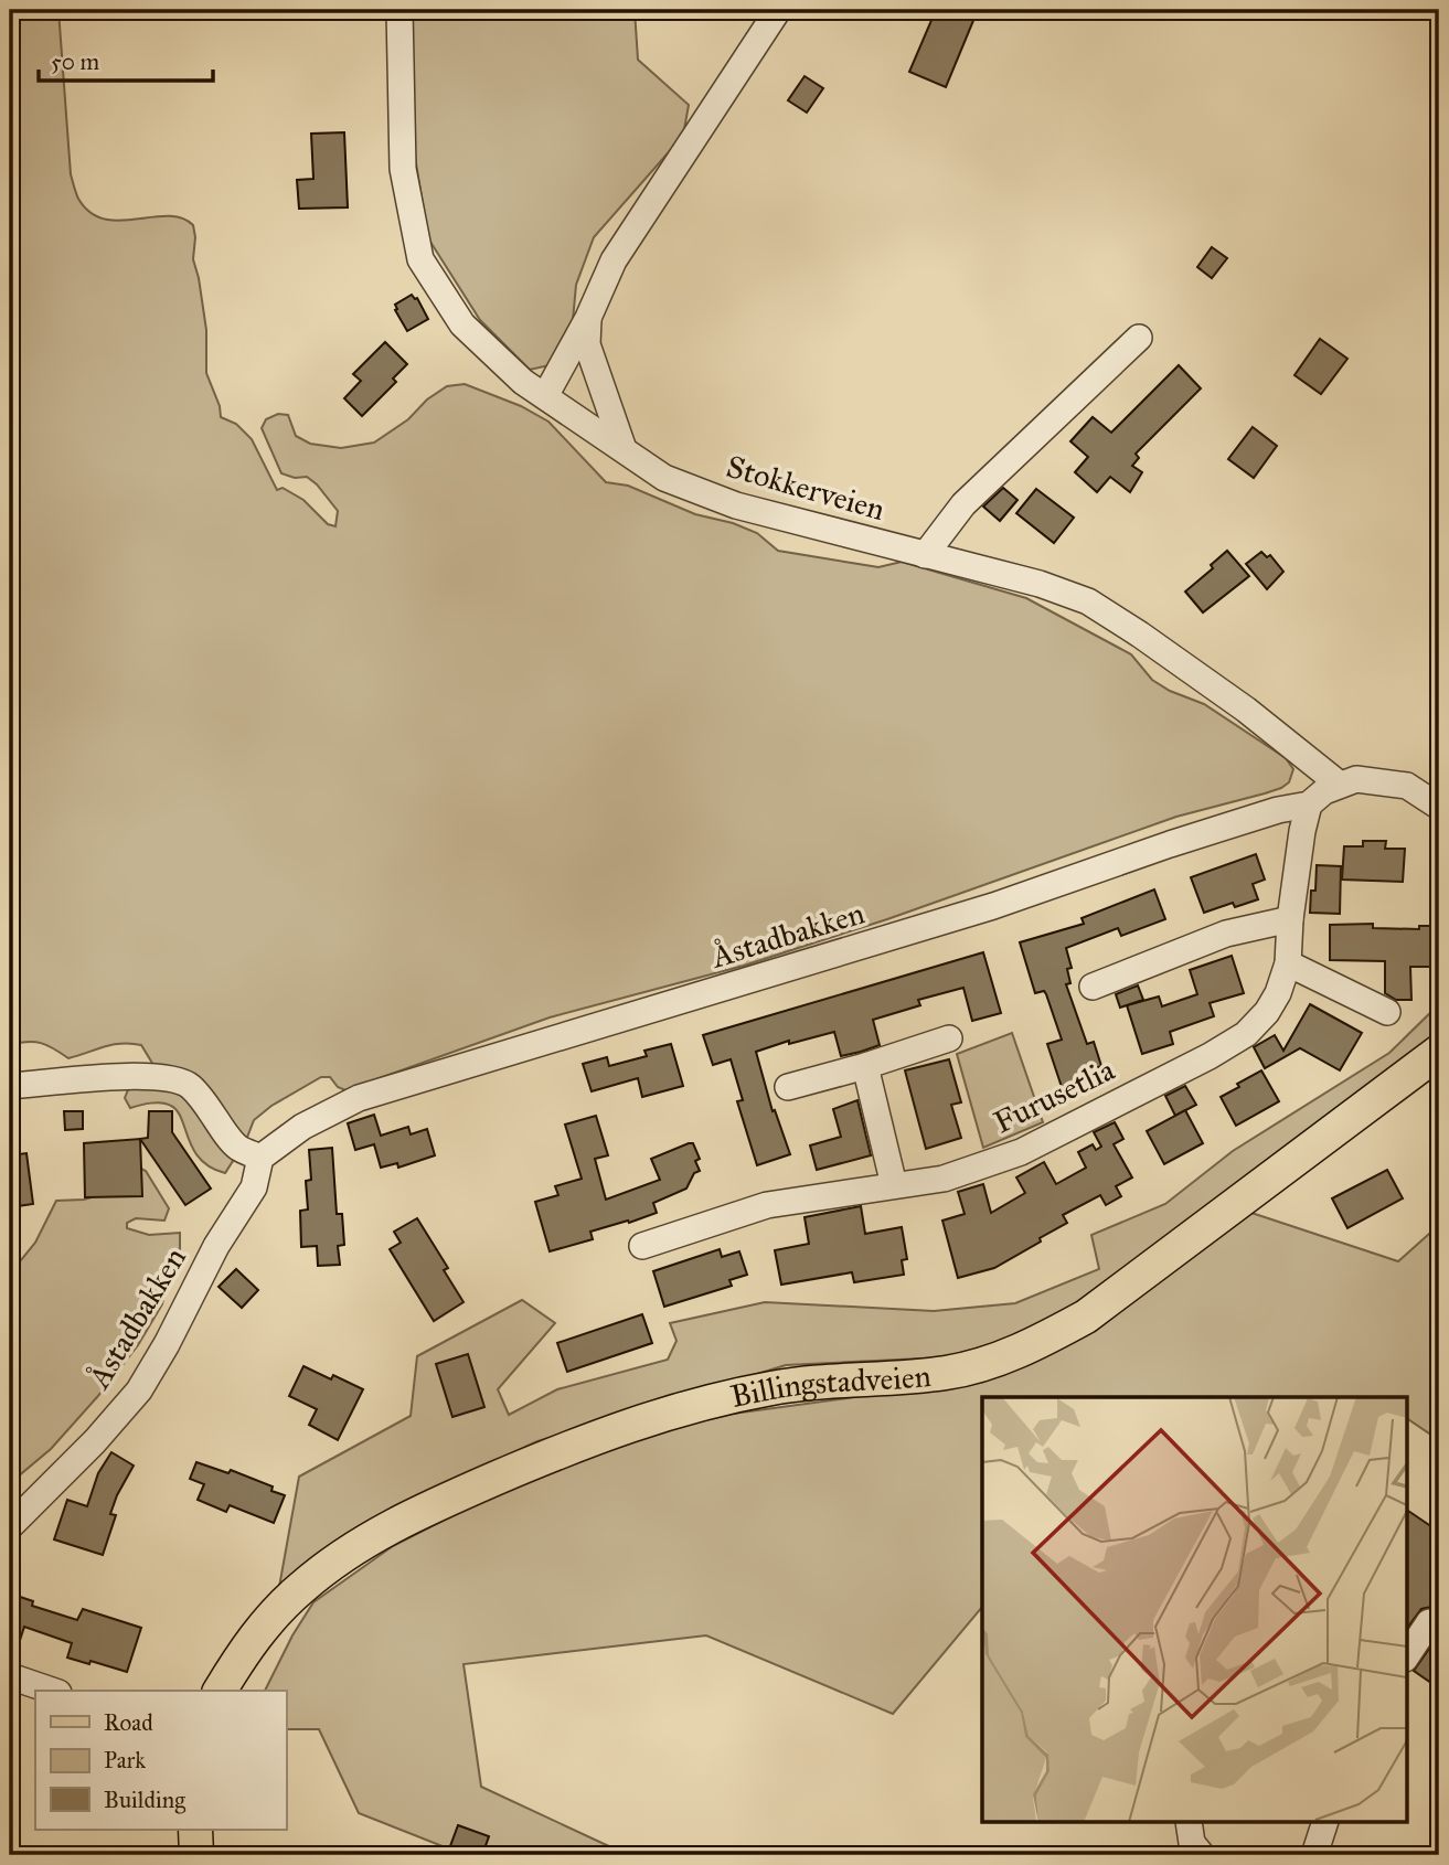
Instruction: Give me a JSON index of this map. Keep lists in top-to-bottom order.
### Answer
{
  "streets": {
    "main road": ["Billingstadveien"],
    "street": ["Stokkerveien", "Åstadbakken", "Furusetlia"]
  },
  "crossings": [
    ["Stokkerveien", "Åstadbakken"],
    ["Åstadbakken", "Furusetlia"]
  ],
  "legend": ["Road", "Park", "Building"],
  "scale_bar": "50 m"
}
